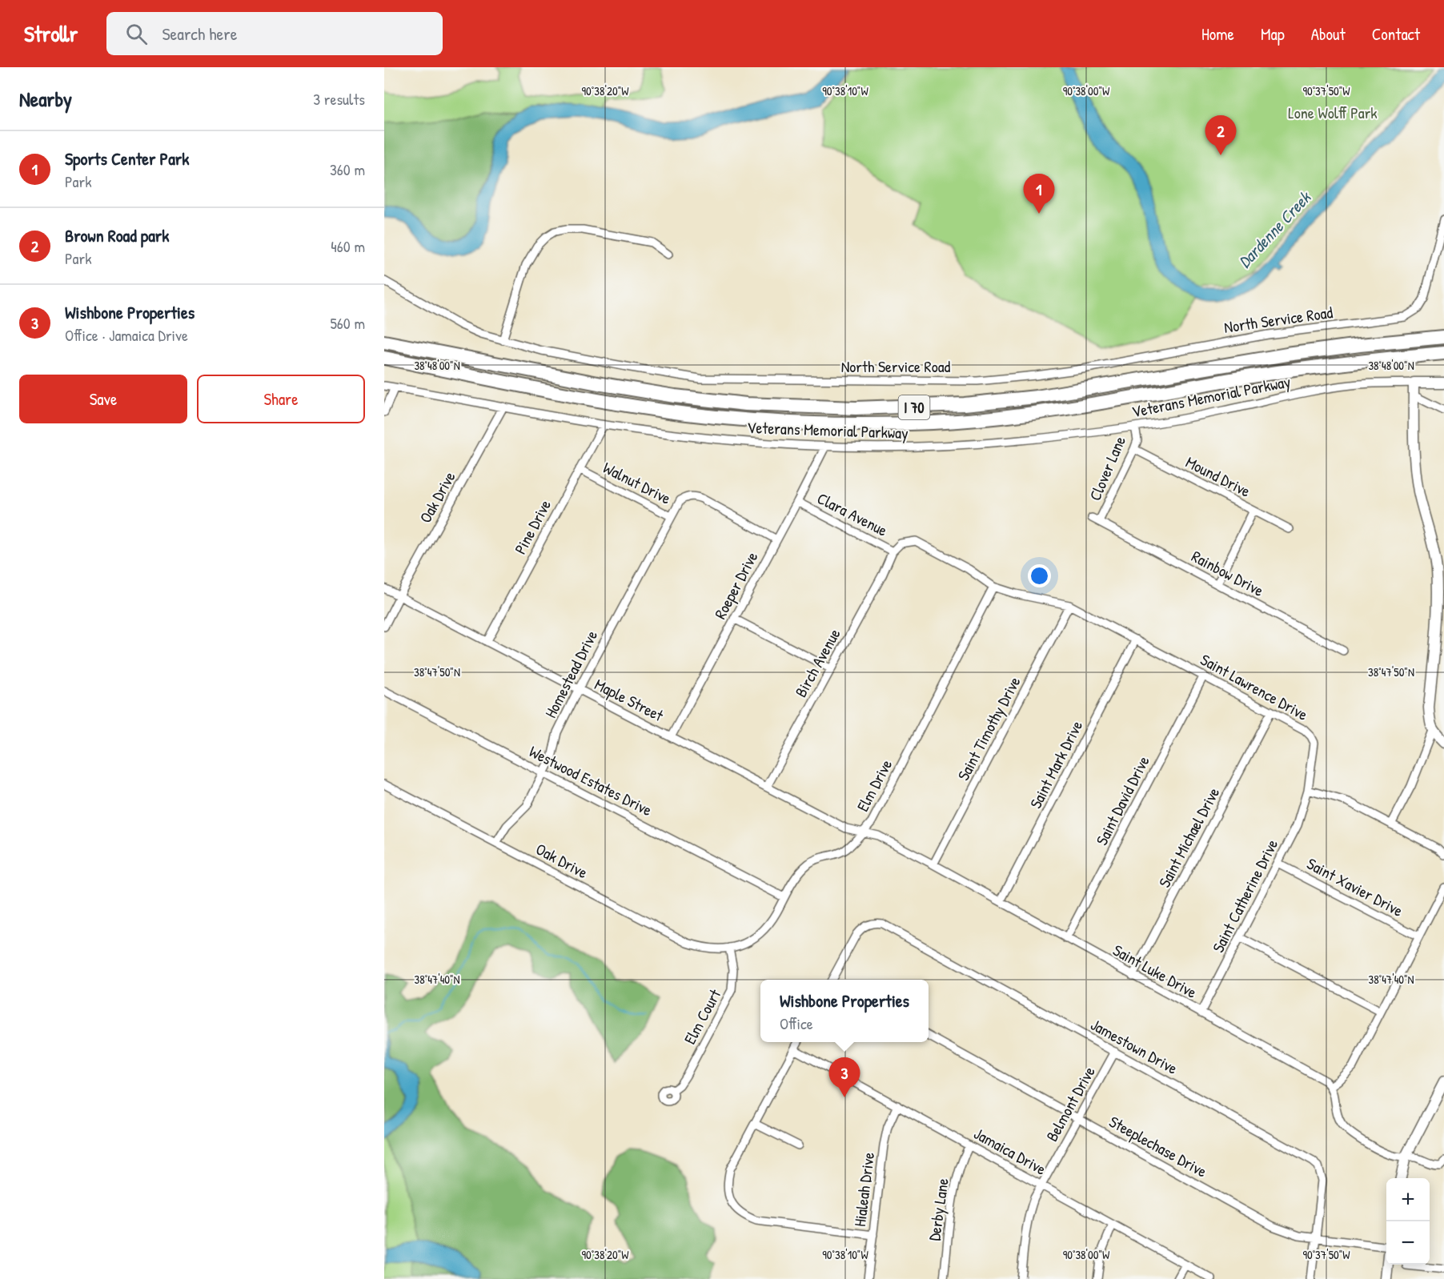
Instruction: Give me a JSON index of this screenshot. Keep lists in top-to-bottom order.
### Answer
{
  "streets": {
    "highway": ["I 70"],
    "street": [
      "North Service Road",
      "Veterans Memorial Parkway",
      "Clover Lane",
      "Mound Drive",
      "Walnut Drive",
      "Oak Drive",
      "Clara Avenue",
      "Pine Drive",
      "Rainbow Drive",
      "Roeper Drive",
      "Birch Avenue",
      "Homestead Drive",
      "Saint Lawrence Drive",
      "Maple Street",
      "Saint Timothy Drive",
      "Saint Mark Drive",
      "Westwood Estates Drive",
      "Elm Drive",
      "Saint David Drive",
      "Saint Michael Drive",
      "Saint Xavier Drive",
      "Saint Catherine Drive",
      "Saint Luke Drive",
      "Elm Court",
      "Jamestown Drive",
      "Belmont Drive",
      "Steeplechase Drive",
      "Jamaica Drive",
      "Hialeah Drive",
      "Derby Lane"
    ]
  },
  "crossings": [
    ["Veterans Memorial Parkway", "Clover Lane"],
    ["Veterans Memorial Parkway", "Oak Drive"],
    ["Veterans Memorial Parkway", "Pine Drive"],
    ["Veterans Memorial Parkway", "Roeper Drive"],
    ["Clover Lane", "Mound Drive"],
    ["Clover Lane", "Rainbow Drive"],
    ["Walnut Drive", "Pine Drive"],
    ["Walnut Drive", "Roeper Drive"],
    ["Walnut Drive", "Homestead Drive"],
    ["Oak Drive", "Homestead Drive"],
    ["Oak Drive", "Maple Street"],
    ["Oak Drive", "Elm Drive"],
    ["Oak Drive", "Elm Court"],
    ["Clara Avenue", "Roeper Drive"],
    ["Clara Avenue", "Birch Avenue"],
    ["Clara Avenue", "Saint Lawrence Drive"],
    ["Clara Avenue", "Elm Drive"],
    ["Pine Drive", "Maple Street"],
    ["Roeper Drive", "Maple Street"],
    ["Birch Avenue", "Maple Street"],
    ["Homestead Drive", "Maple Street"],
    ["Homestead Drive", "Westwood Estates Drive"],
    ["Saint Lawrence Drive", "Saint Timothy Drive"],
    ["Saint Lawrence Drive", "Saint Mark Drive"],
    ["Saint Lawrence Drive", "Elm Drive"],
    ["Saint Lawrence Drive", "Saint David Drive"],
    ["Saint Lawrence Drive", "Saint Michael Drive"],
    ["Saint Lawrence Drive", "Saint Catherine Drive"],
    ["Maple Street", "Elm Drive"],
    ["Maple Street", "Saint Luke Drive"],
    ["Saint Timothy Drive", "Saint Luke Drive"],
    ["Saint Mark Drive", "Saint Luke Drive"],
    ["Westwood Estates Drive", "Elm Drive"],
    ["Elm Drive", "Saint Luke Drive"],
    ["Elm Drive", "Elm Court"],
    ["Saint David Drive", "Saint Luke Drive"],
    ["Saint Michael Drive", "Saint Luke Drive"],
    ["Saint Xavier Drive", "Saint Catherine Drive"],
    ["Saint Catherine Drive", "Saint Luke Drive"],
    ["Jamestown Drive", "Belmont Drive"],
    ["Jamestown Drive", "Steeplechase Drive"],
    ["Belmont Drive", "Steeplechase Drive"],
    ["Belmont Drive", "Jamaica Drive"],
    ["Jamaica Drive", "Hialeah Drive"],
    ["Jamaica Drive", "Derby Lane"]
  ],
  "water": ["Dardenne Creek"],
  "parks": ["Lone Wolff Park"],
  "page": {
    "header": "Strollr",
    "search": "Search here",
    "nav": [
      "Home",
      "Map",
      "About",
      "Contact"
    ],
    "heading": ["Nearby", "3 results"],
    "pins": ["2", "1", "3"],
    "list": [
      {
        "mark": "1",
        "name": "Sports Center Park",
        "note": "Park",
        "value": "360 m"
      },
      {
        "mark": "2",
        "name": "Brown Road park",
        "note": "Park",
        "value": "460 m"
      },
      {
        "mark": "3",
        "name": "Wishbone Properties",
        "note": "Office · Jamaica Drive",
        "value": "560 m"
      }
    ],
    "buttons": ["Save", "Share"],
    "popup": ["Wishbone Properties", "Office"],
    "map_buttons": ["+", "−"]
  },
  "coordinates": [
    "90°38'20\"W",
    "90°38'10\"W",
    "90°38'00\"W",
    "90°37'50\"W",
    "38°48'00\"N",
    "38°47'50\"N",
    "38°47'40\"N"
  ]
}
